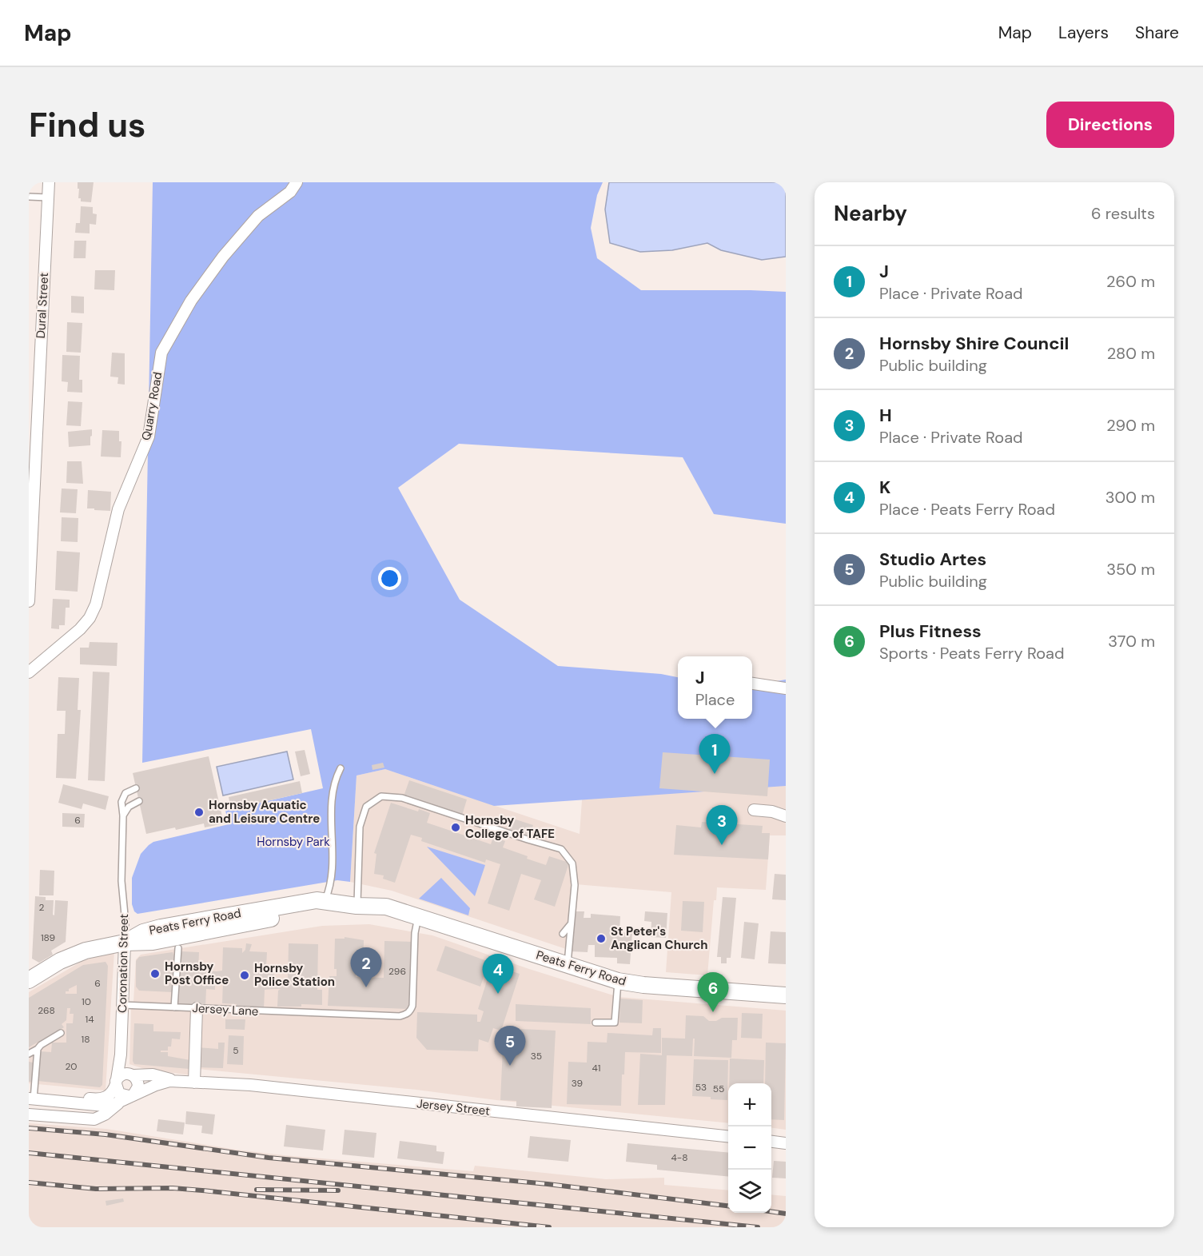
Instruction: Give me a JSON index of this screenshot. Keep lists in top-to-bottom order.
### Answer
{
  "streets": {
    "main road": ["Peats Ferry Road"],
    "street": [
      "Dural Street",
      "Quarry Road",
      "Coronation Street",
      "Jersey Street"
    ],
    "lane": ["Jersey Lane"]
  },
  "crossings": [
    ["Peats Ferry Road", "Coronation Street"],
    ["Peats Ferry Road", "Jersey Lane"],
    ["Coronation Street", "Jersey Lane"],
    ["Coronation Street", "Jersey Street"]
  ],
  "parks": ["Hornsby Park"],
  "places": [
    "Hornsby Aquatic and Leisure Centre",
    "Hornsby College of TAFE",
    "St Peter's Anglican Church",
    "Hornsby Post Office",
    "Hornsby Police Station"
  ],
  "house_numbers": [
    "6",
    "2",
    "189",
    "296",
    "6",
    "10",
    "268",
    "14",
    "18",
    "5",
    "35",
    "20",
    "41",
    "39",
    "53",
    "55",
    "4-8"
  ],
  "page": {
    "header": "Map",
    "nav": ["Map", "Layers", "Share"],
    "buttons": "Directions",
    "title": "Find us",
    "heading": ["Nearby", "6 results"],
    "list": [
      {
        "mark": "1",
        "name": "J",
        "note": "Place · Private Road",
        "value": "260 m"
      },
      {
        "mark": "2",
        "name": "Hornsby Shire Council",
        "note": "Public building",
        "value": "280 m"
      },
      {
        "mark": "3",
        "name": "H",
        "note": "Place · Private Road",
        "value": "290 m"
      },
      {
        "mark": "4",
        "name": "K",
        "note": "Place · Peats Ferry Road",
        "value": "300 m"
      },
      {
        "mark": "5",
        "name": "Studio Artes",
        "note": "Public building",
        "value": "350 m"
      },
      {
        "mark": "6",
        "name": "Plus Fitness",
        "note": "Sports · Peats Ferry Road",
        "value": "370 m"
      }
    ],
    "popup": ["J", "Place"],
    "pins": [
      "1",
      "3",
      "2",
      "4",
      "6",
      "5"
    ],
    "map_buttons": ["+", "−"]
  }
}
